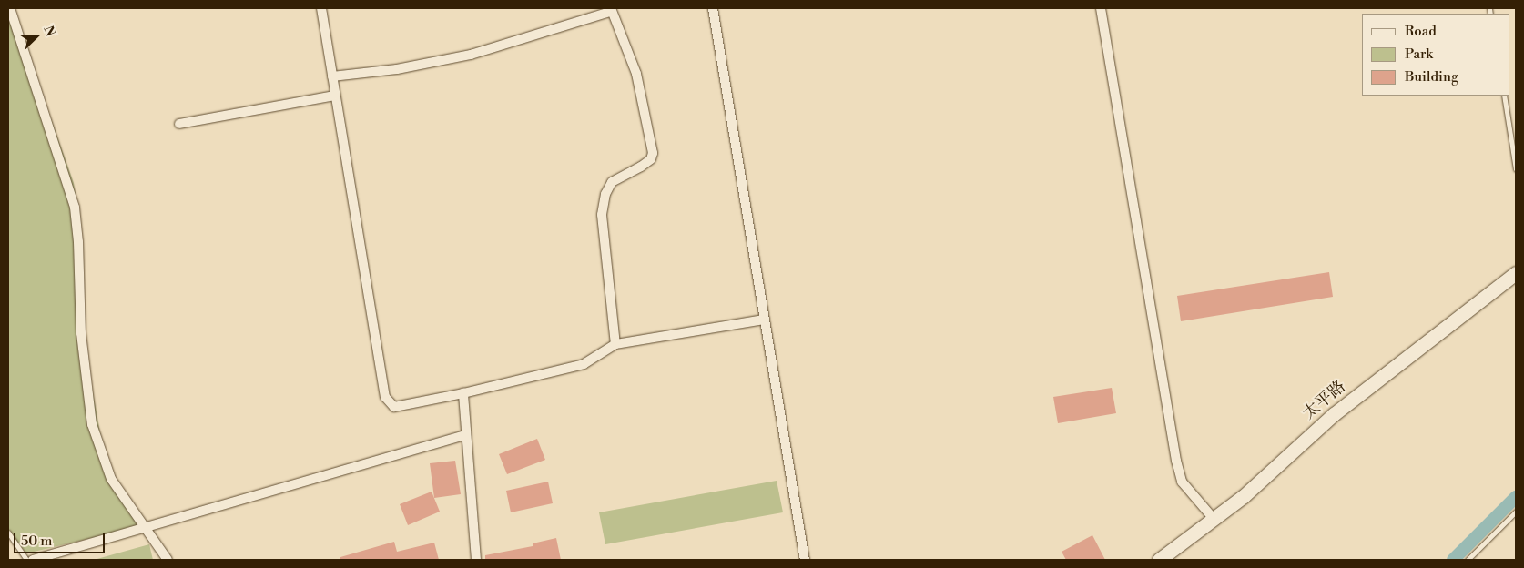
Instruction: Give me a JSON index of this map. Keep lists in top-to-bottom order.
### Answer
{
  "streets": {
    "street": ["太平路"]
  },
  "legend": ["Road", "Park", "Building"],
  "scale_bar": "50 m",
  "north": "right"
}
